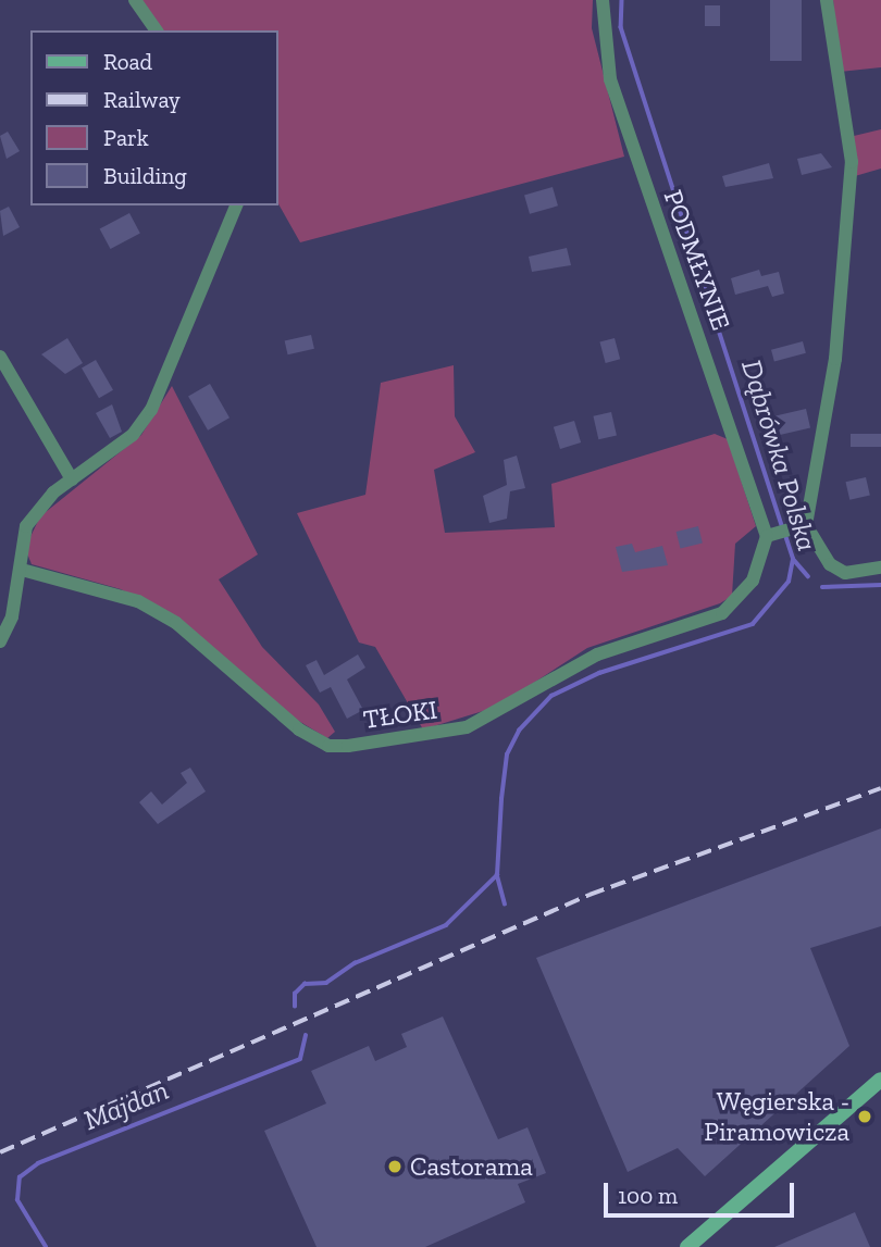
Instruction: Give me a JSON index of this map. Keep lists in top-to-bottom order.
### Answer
{
  "streets": {
    "street": ["PODMŁYNIE", "TŁOKI"]
  },
  "crossings": [
    ["PODMŁYNIE", "TŁOKI"]
  ],
  "water": ["Dąbrówka Polska", "Majdan"],
  "places": ["Węgierska - Piramowicza", "Castorama"],
  "legend": [
    "Road",
    "Railway",
    "Park",
    "Building"
  ],
  "scale_bar": "100 m"
}
